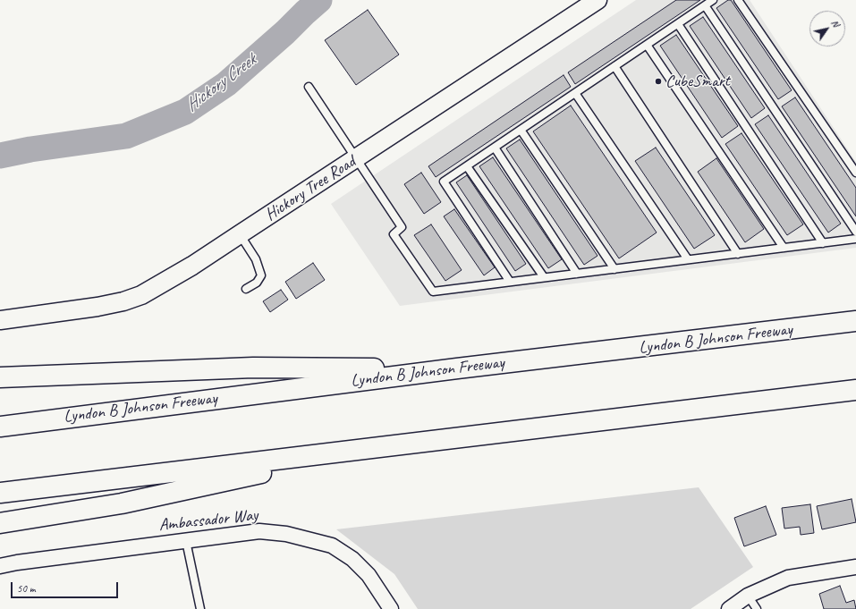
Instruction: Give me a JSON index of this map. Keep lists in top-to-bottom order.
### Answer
{
  "streets": {
    "highway": ["Lyndon B Johnson Freeway"],
    "street": ["Hickory Tree Road", "Ambassador Way"]
  },
  "water": ["Hickory Creek"],
  "places": ["CubeSmart"],
  "scale_bar": "50 m",
  "north": "top right"
}
